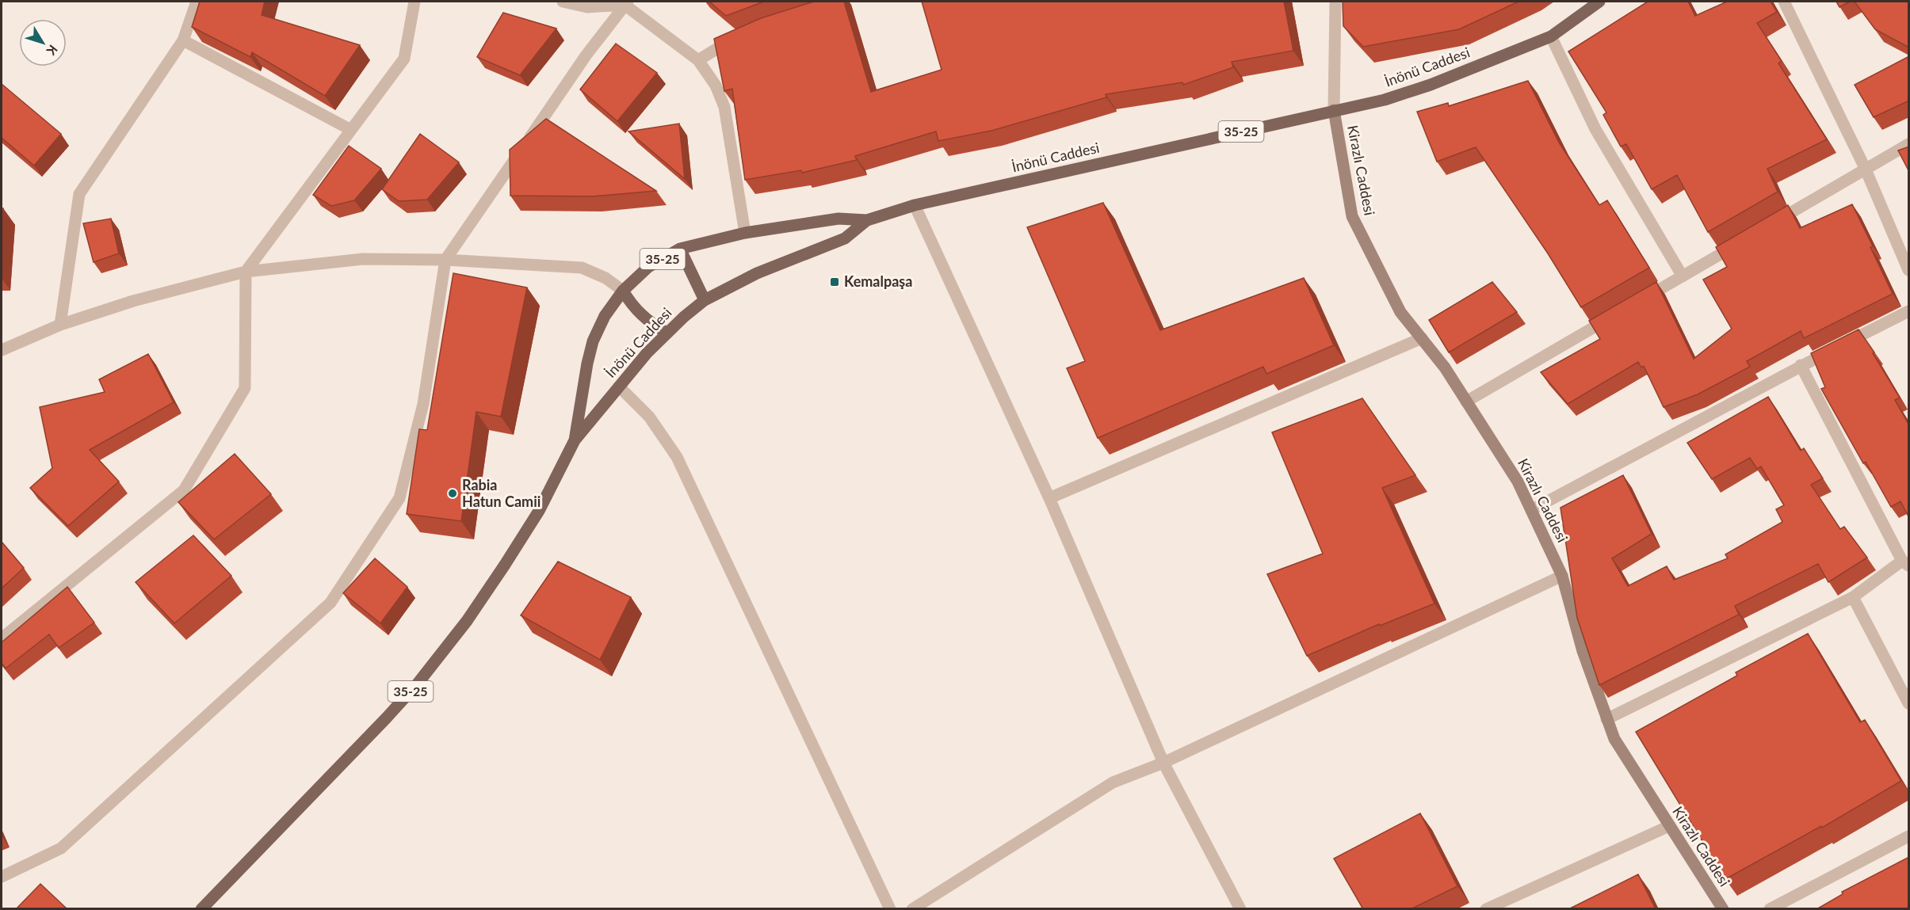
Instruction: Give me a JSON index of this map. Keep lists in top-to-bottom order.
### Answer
{
  "streets": {
    "main road": ["İnönü Caddesi", "35-25", "Kirazlı Caddesi"]
  },
  "crossings": [
    ["İnönü Caddesi", "35-25"],
    ["İnönü Caddesi", "Kirazlı Caddesi"]
  ],
  "places": {
    "transit": ["Kemalpaşa"],
    "other": ["Rabia Hatun Camii"]
  },
  "north": "bottom right"
}
